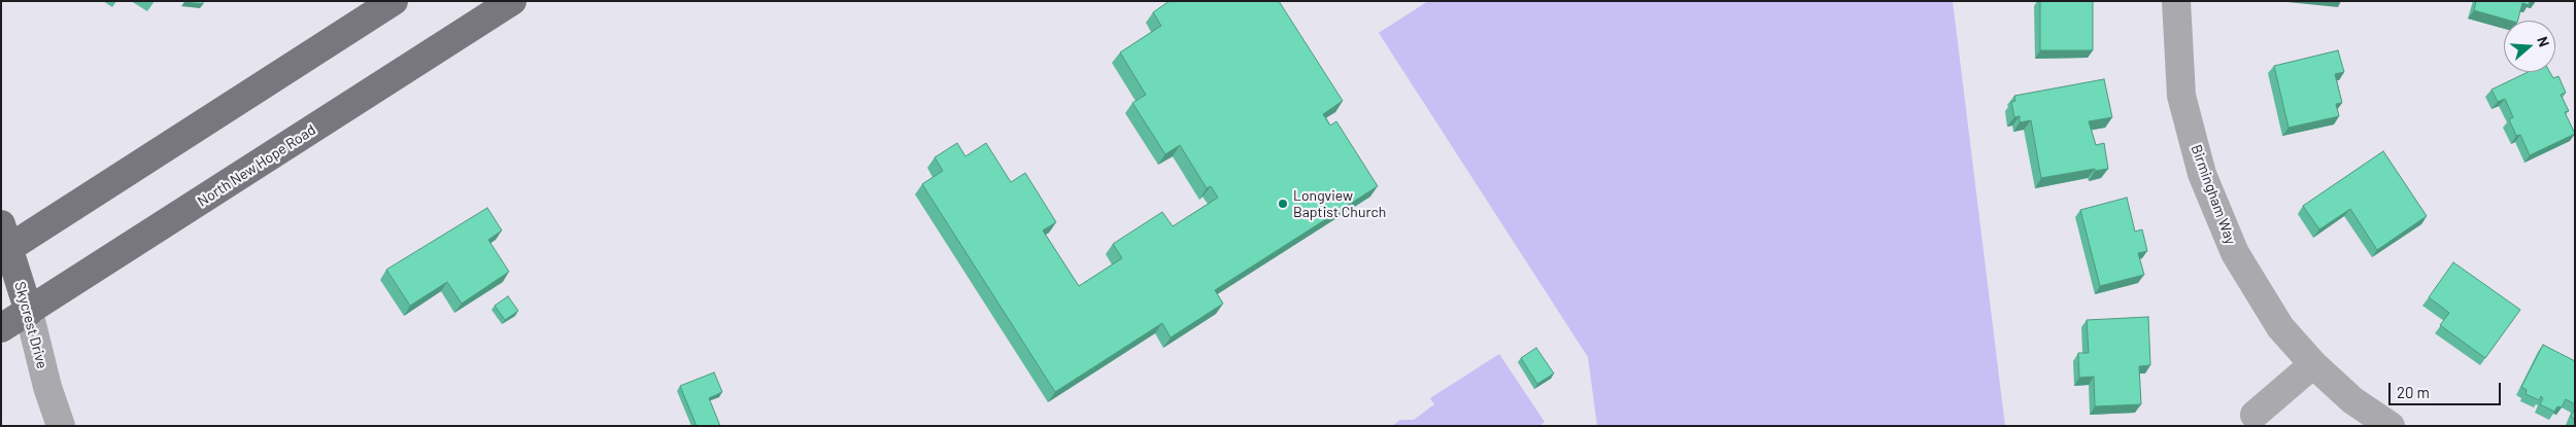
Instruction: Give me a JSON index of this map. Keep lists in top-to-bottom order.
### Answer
{
  "streets": {
    "main road": ["North New Hope Road", "Skycrest Drive"],
    "street": ["Birmingham Way"]
  },
  "crossings": [
    ["North New Hope Road", "Skycrest Drive"]
  ],
  "places": ["Longview Baptist Church"],
  "scale_bar": "20 m",
  "north": "right"
}
